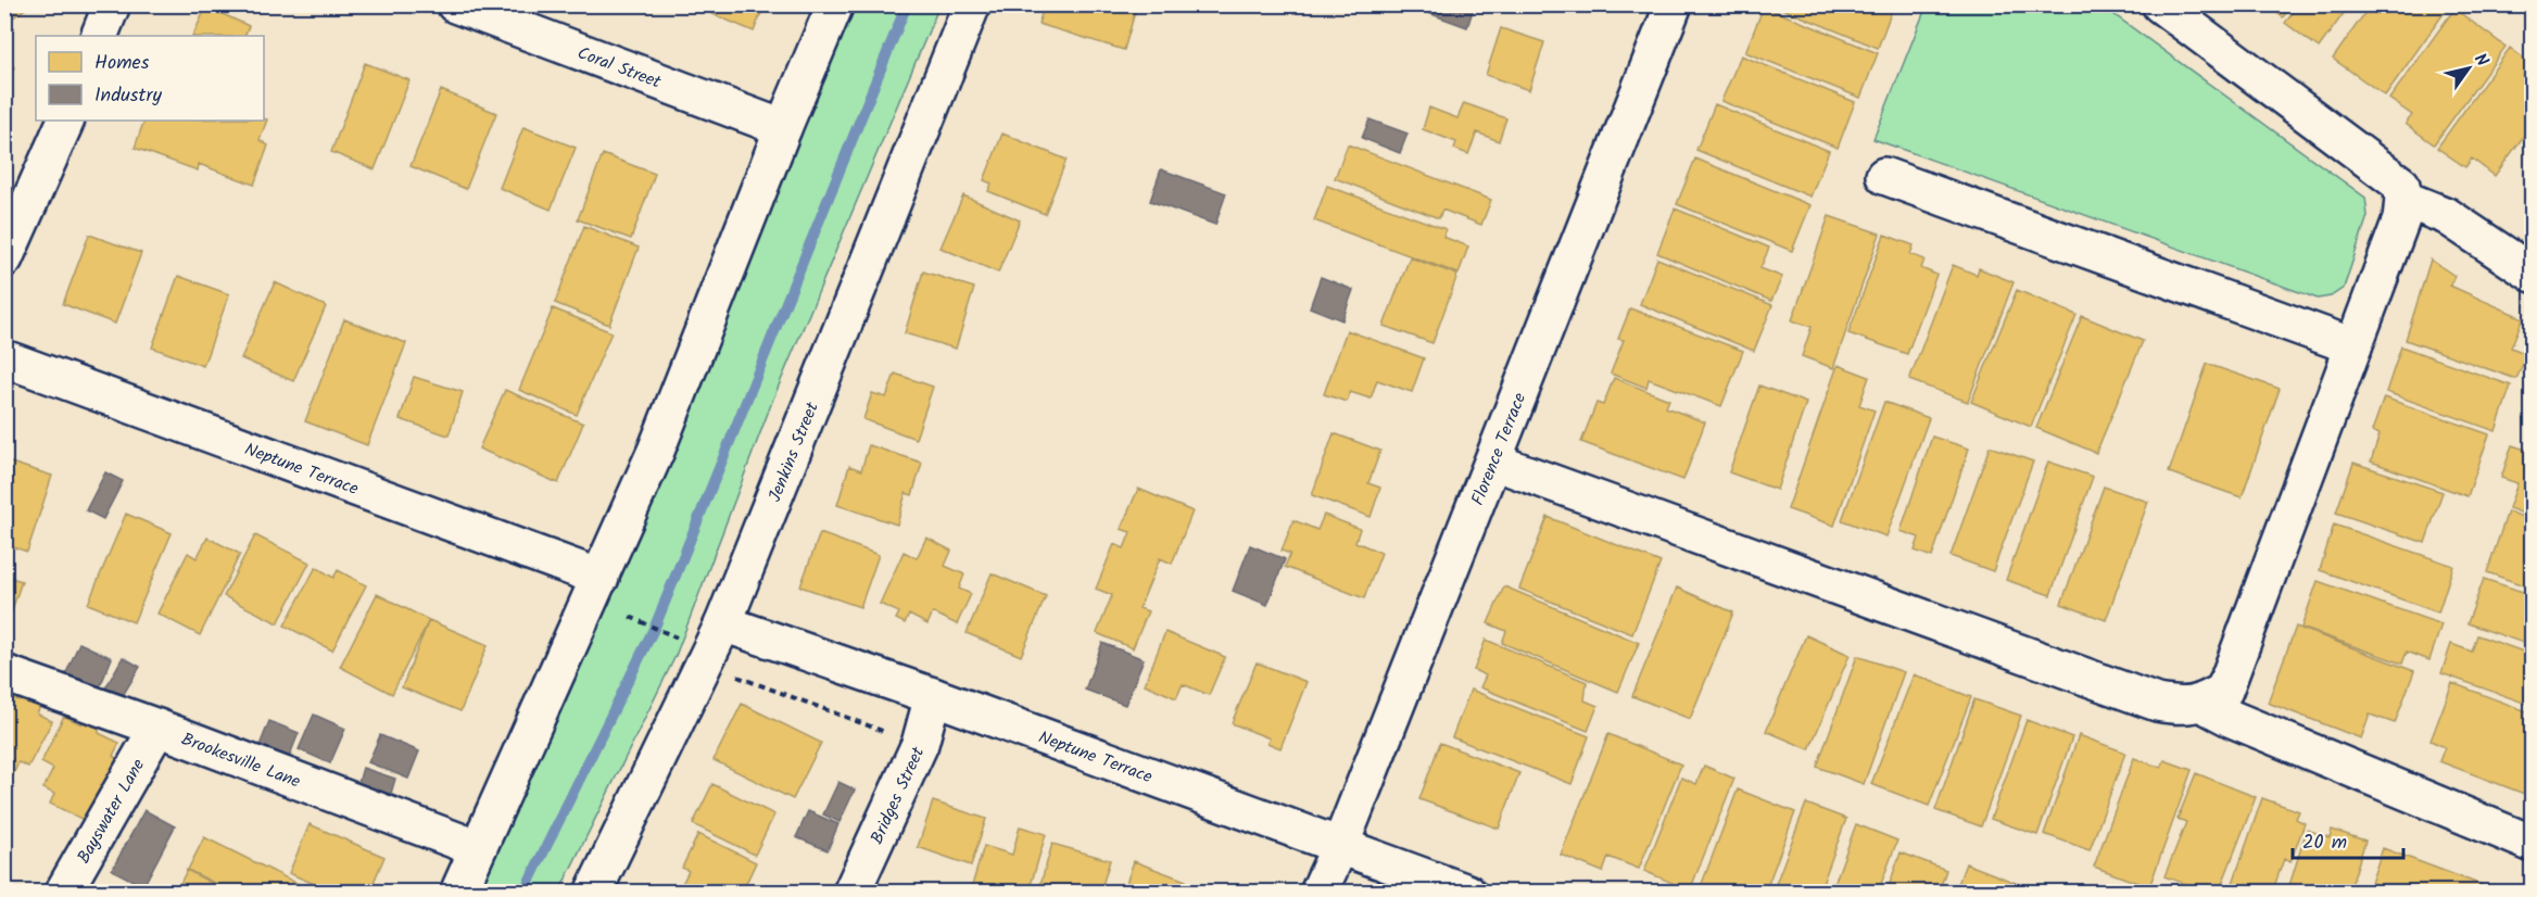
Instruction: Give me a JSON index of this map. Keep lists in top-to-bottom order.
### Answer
{
  "streets": {
    "street": [
      "Coral Street",
      "Florence Terrace",
      "Jenkins Street",
      "Neptune Terrace",
      "Brookesville Lane",
      "Bridges Street",
      "Bayswater Lane"
    ]
  },
  "crossings": [
    ["Florence Terrace", "Neptune Terrace"],
    ["Jenkins Street", "Neptune Terrace"],
    ["Neptune Terrace", "Bridges Street"],
    ["Brookesville Lane", "Bayswater Lane"]
  ],
  "legend": ["Homes", "Industry"],
  "scale_bar": "20 m",
  "north": "top right"
}
